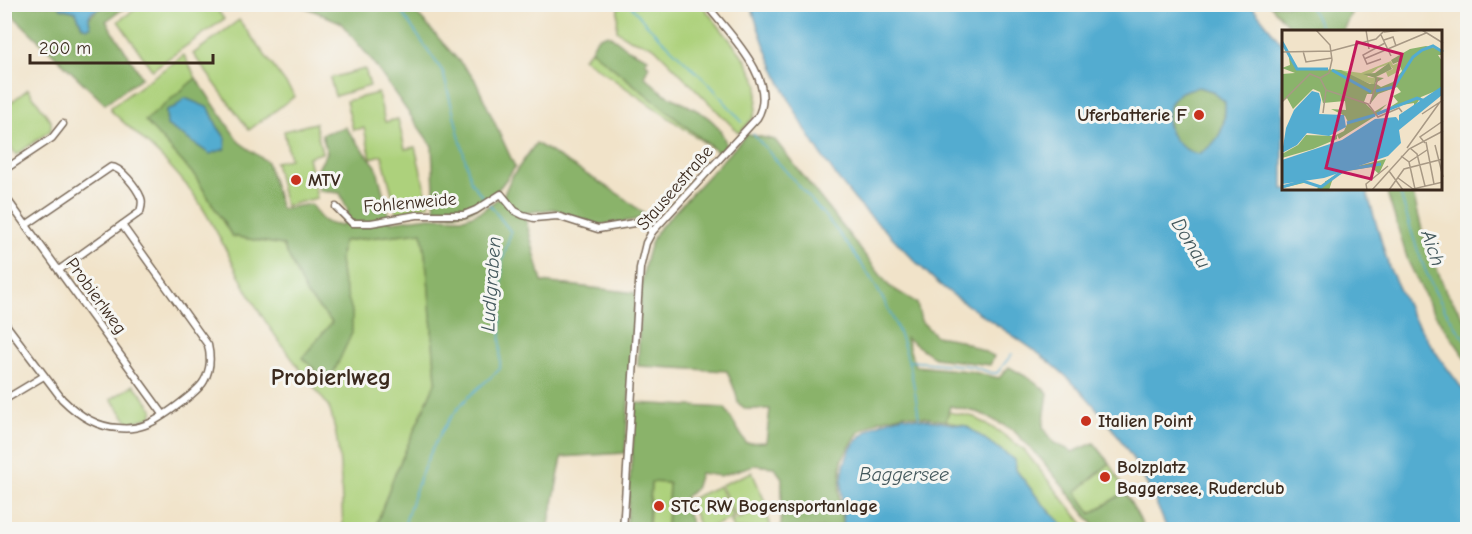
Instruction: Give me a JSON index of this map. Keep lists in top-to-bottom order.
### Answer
{
  "streets": {
    "street": ["Stauseestraße", "Fohlenweide", "Probierlweg"]
  },
  "crossings": [
    ["Stauseestraße", "Fohlenweide"]
  ],
  "districts": ["Probierlweg"],
  "water": [
    "Donau",
    "Aich",
    "Ludlgraben",
    "Baggersee"
  ],
  "places": [
    "Uferbatterie F",
    "MTV",
    "Italien Point",
    "Bolzplatz Baggersee, Ruderclub",
    "STC RW Bogensportanlage"
  ],
  "scale_bar": "200 m"
}
